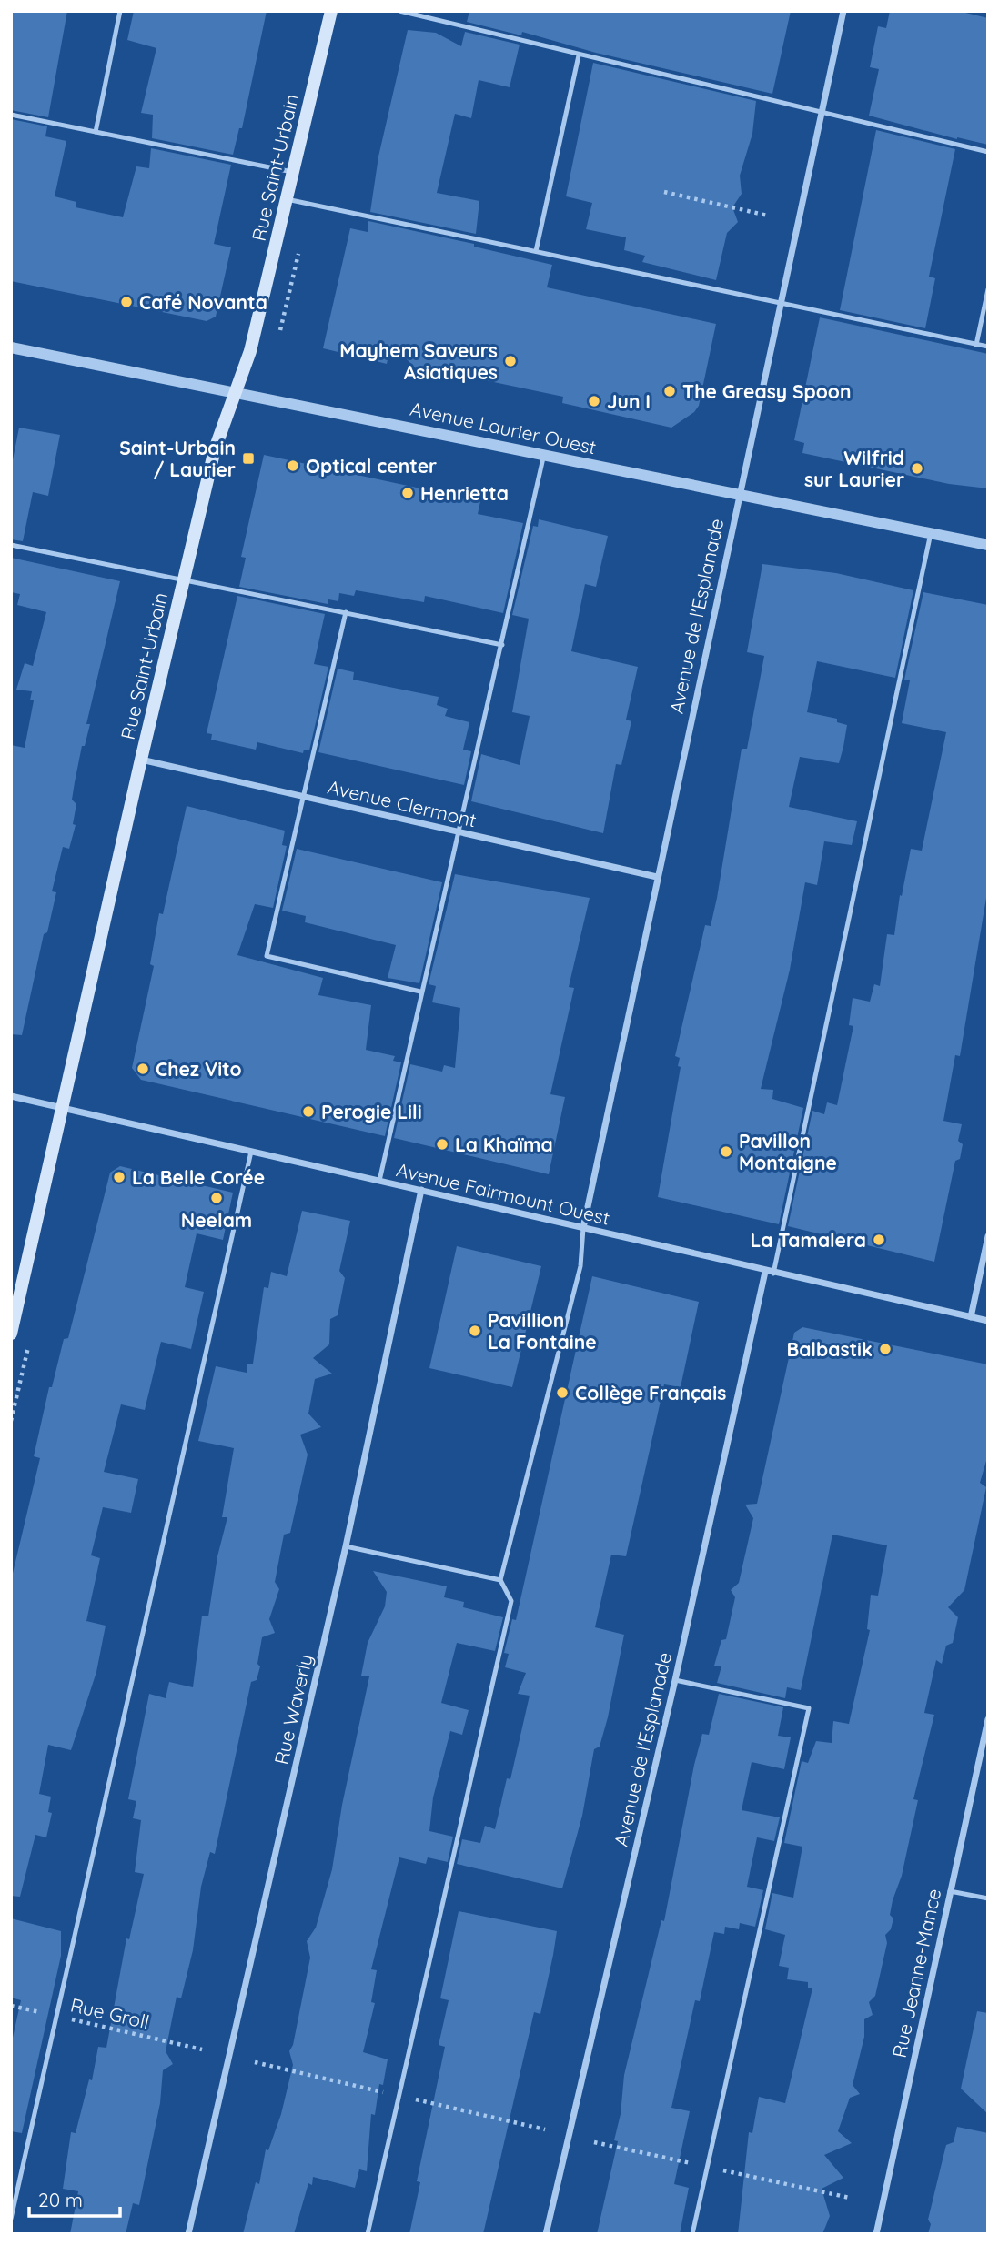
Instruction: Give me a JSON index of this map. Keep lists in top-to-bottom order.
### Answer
{
  "streets": {
    "main road": ["Rue Saint-Urbain"],
    "street": [
      "Avenue Laurier Ouest",
      "Avenue de l'Esplanade",
      "Avenue Clermont",
      "Avenue Fairmount Ouest",
      "Rue Waverly",
      "Rue Jeanne-Mance"
    ],
    "path": ["Rue Groll"]
  },
  "crossings": [
    ["Rue Saint-Urbain", "Avenue Laurier Ouest"],
    ["Rue Saint-Urbain", "Avenue Clermont"],
    ["Rue Saint-Urbain", "Avenue Fairmount Ouest"],
    ["Avenue Laurier Ouest", "Avenue de l'Esplanade"],
    ["Avenue de l'Esplanade", "Avenue Clermont"],
    ["Avenue de l'Esplanade", "Avenue Fairmount Ouest"],
    ["Avenue Fairmount Ouest", "Rue Waverly"]
  ],
  "places": {
    "other": [
      "Café Novanta",
      "Mayhem Saveurs Asiatiques",
      "The Greasy Spoon",
      "Jun I",
      "Optical center",
      "Wilfrid sur Laurier",
      "Henrietta",
      "Chez Vito",
      "Perogie Lili",
      "La Khaïma",
      "Pavillon Montaigne",
      "La Belle Corée",
      "Neelam",
      "La Tamalera",
      "Pavillion La Fontaine",
      "Balbastik",
      "Collège Français"
    ],
    "transit": ["Saint-Urbain / Laurier"]
  },
  "scale_bar": "20 m"
}
